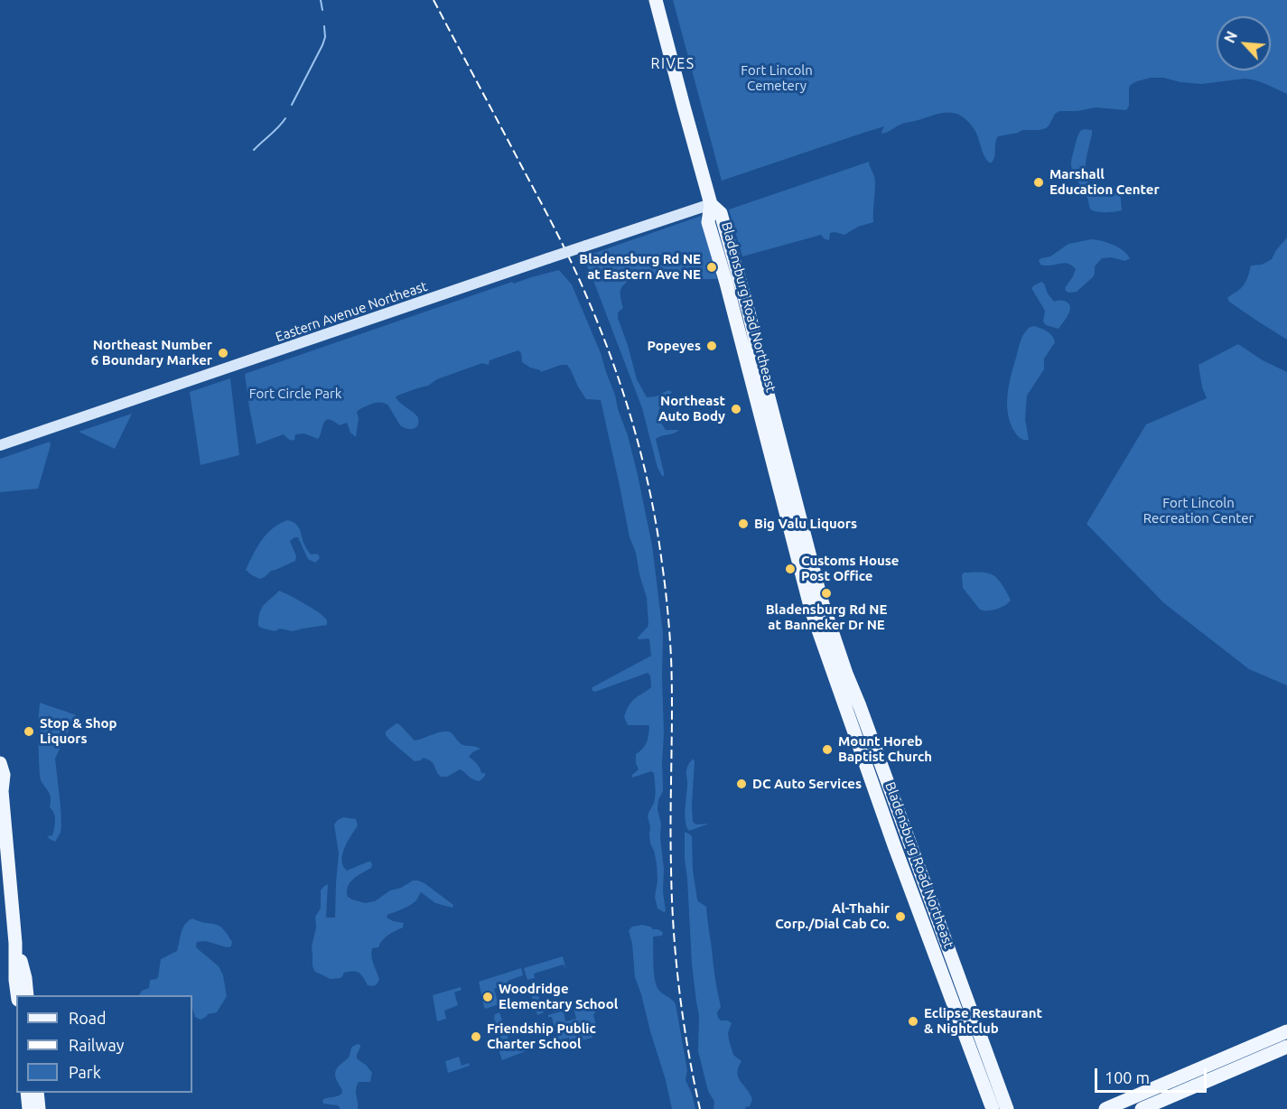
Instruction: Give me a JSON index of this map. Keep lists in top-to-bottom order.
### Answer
{
  "streets": {
    "main road": ["Bladensburg Road Northeast", "Eastern Avenue Northeast"]
  },
  "crossings": [
    ["Bladensburg Road Northeast", "Eastern Avenue Northeast"]
  ],
  "districts": ["RIVES"],
  "parks": ["Fort Lincoln Cemetery", "Fort Circle Park", "Fort Lincoln Recreation Center"],
  "places": [
    "Marshall Education Center",
    "Bladensburg Rd NE at Eastern Ave NE",
    "Popeyes",
    "Northeast Number 6 Boundary Marker",
    "Northeast Auto Body",
    "Big Valu Liquors",
    "Customs House Post Office",
    "Bladensburg Rd NE at Banneker Dr NE",
    "Stop & Shop Liquors",
    "Mount Horeb Baptist Church",
    "DC Auto Services",
    "Al-Thahir Corp./Dial Cab Co.",
    "Woodridge Elementary School",
    "Eclipse Restaurant & Nightclub",
    "Friendship Public Charter School"
  ],
  "legend": ["Road", "Railway", "Park"],
  "scale_bar": "100 m",
  "north": "top left"
}
